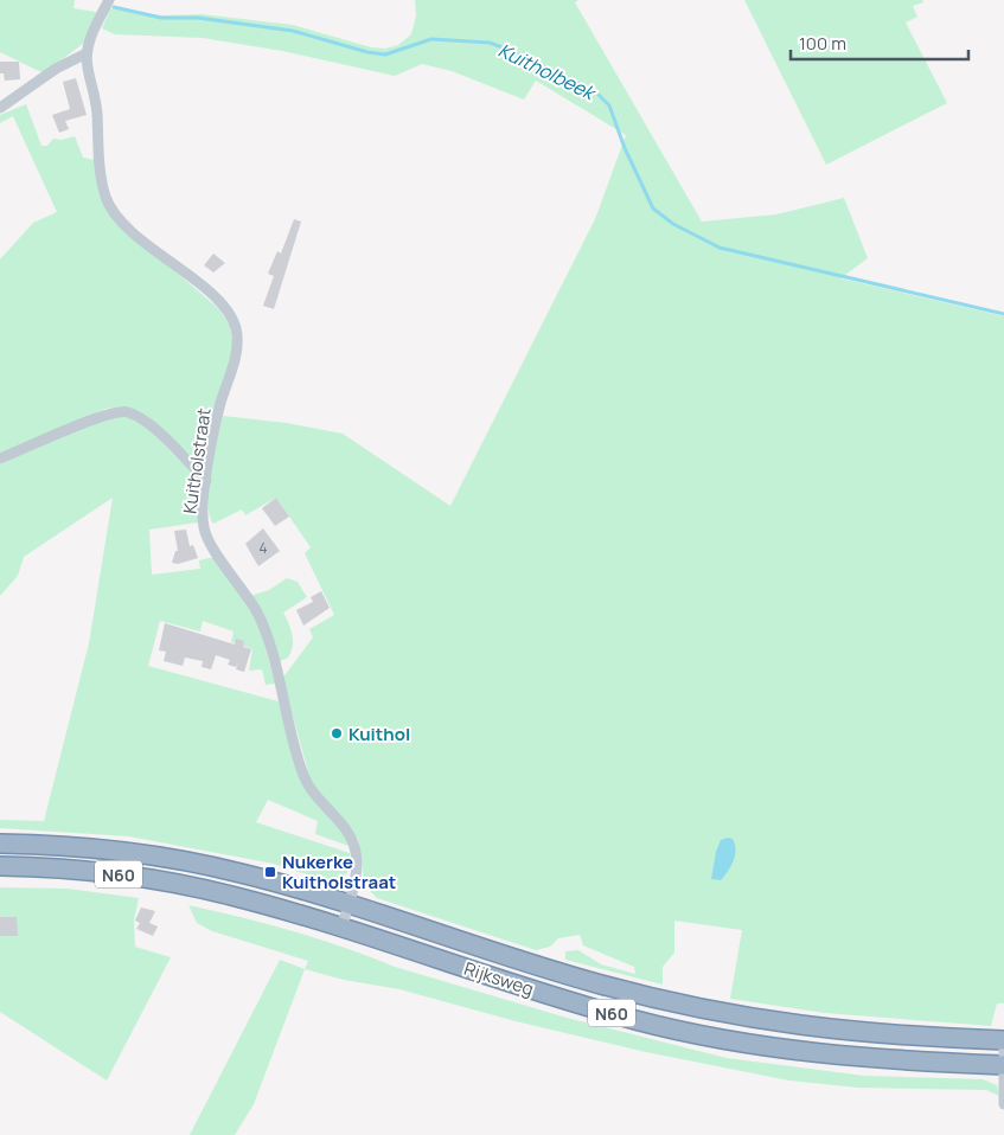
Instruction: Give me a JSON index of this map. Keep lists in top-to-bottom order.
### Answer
{
  "streets": {
    "highway": ["N60", "Rijksweg"],
    "street": ["Kuitholstraat"]
  },
  "crossings": [
    ["Kuitholstraat", "Rijksweg"]
  ],
  "water": ["Kuitholbeek"],
  "places": {
    "other": ["Kuithol"],
    "transit": ["Nukerke Kuitholstraat"]
  },
  "house_numbers": ["4"],
  "scale_bar": "100 m"
}
